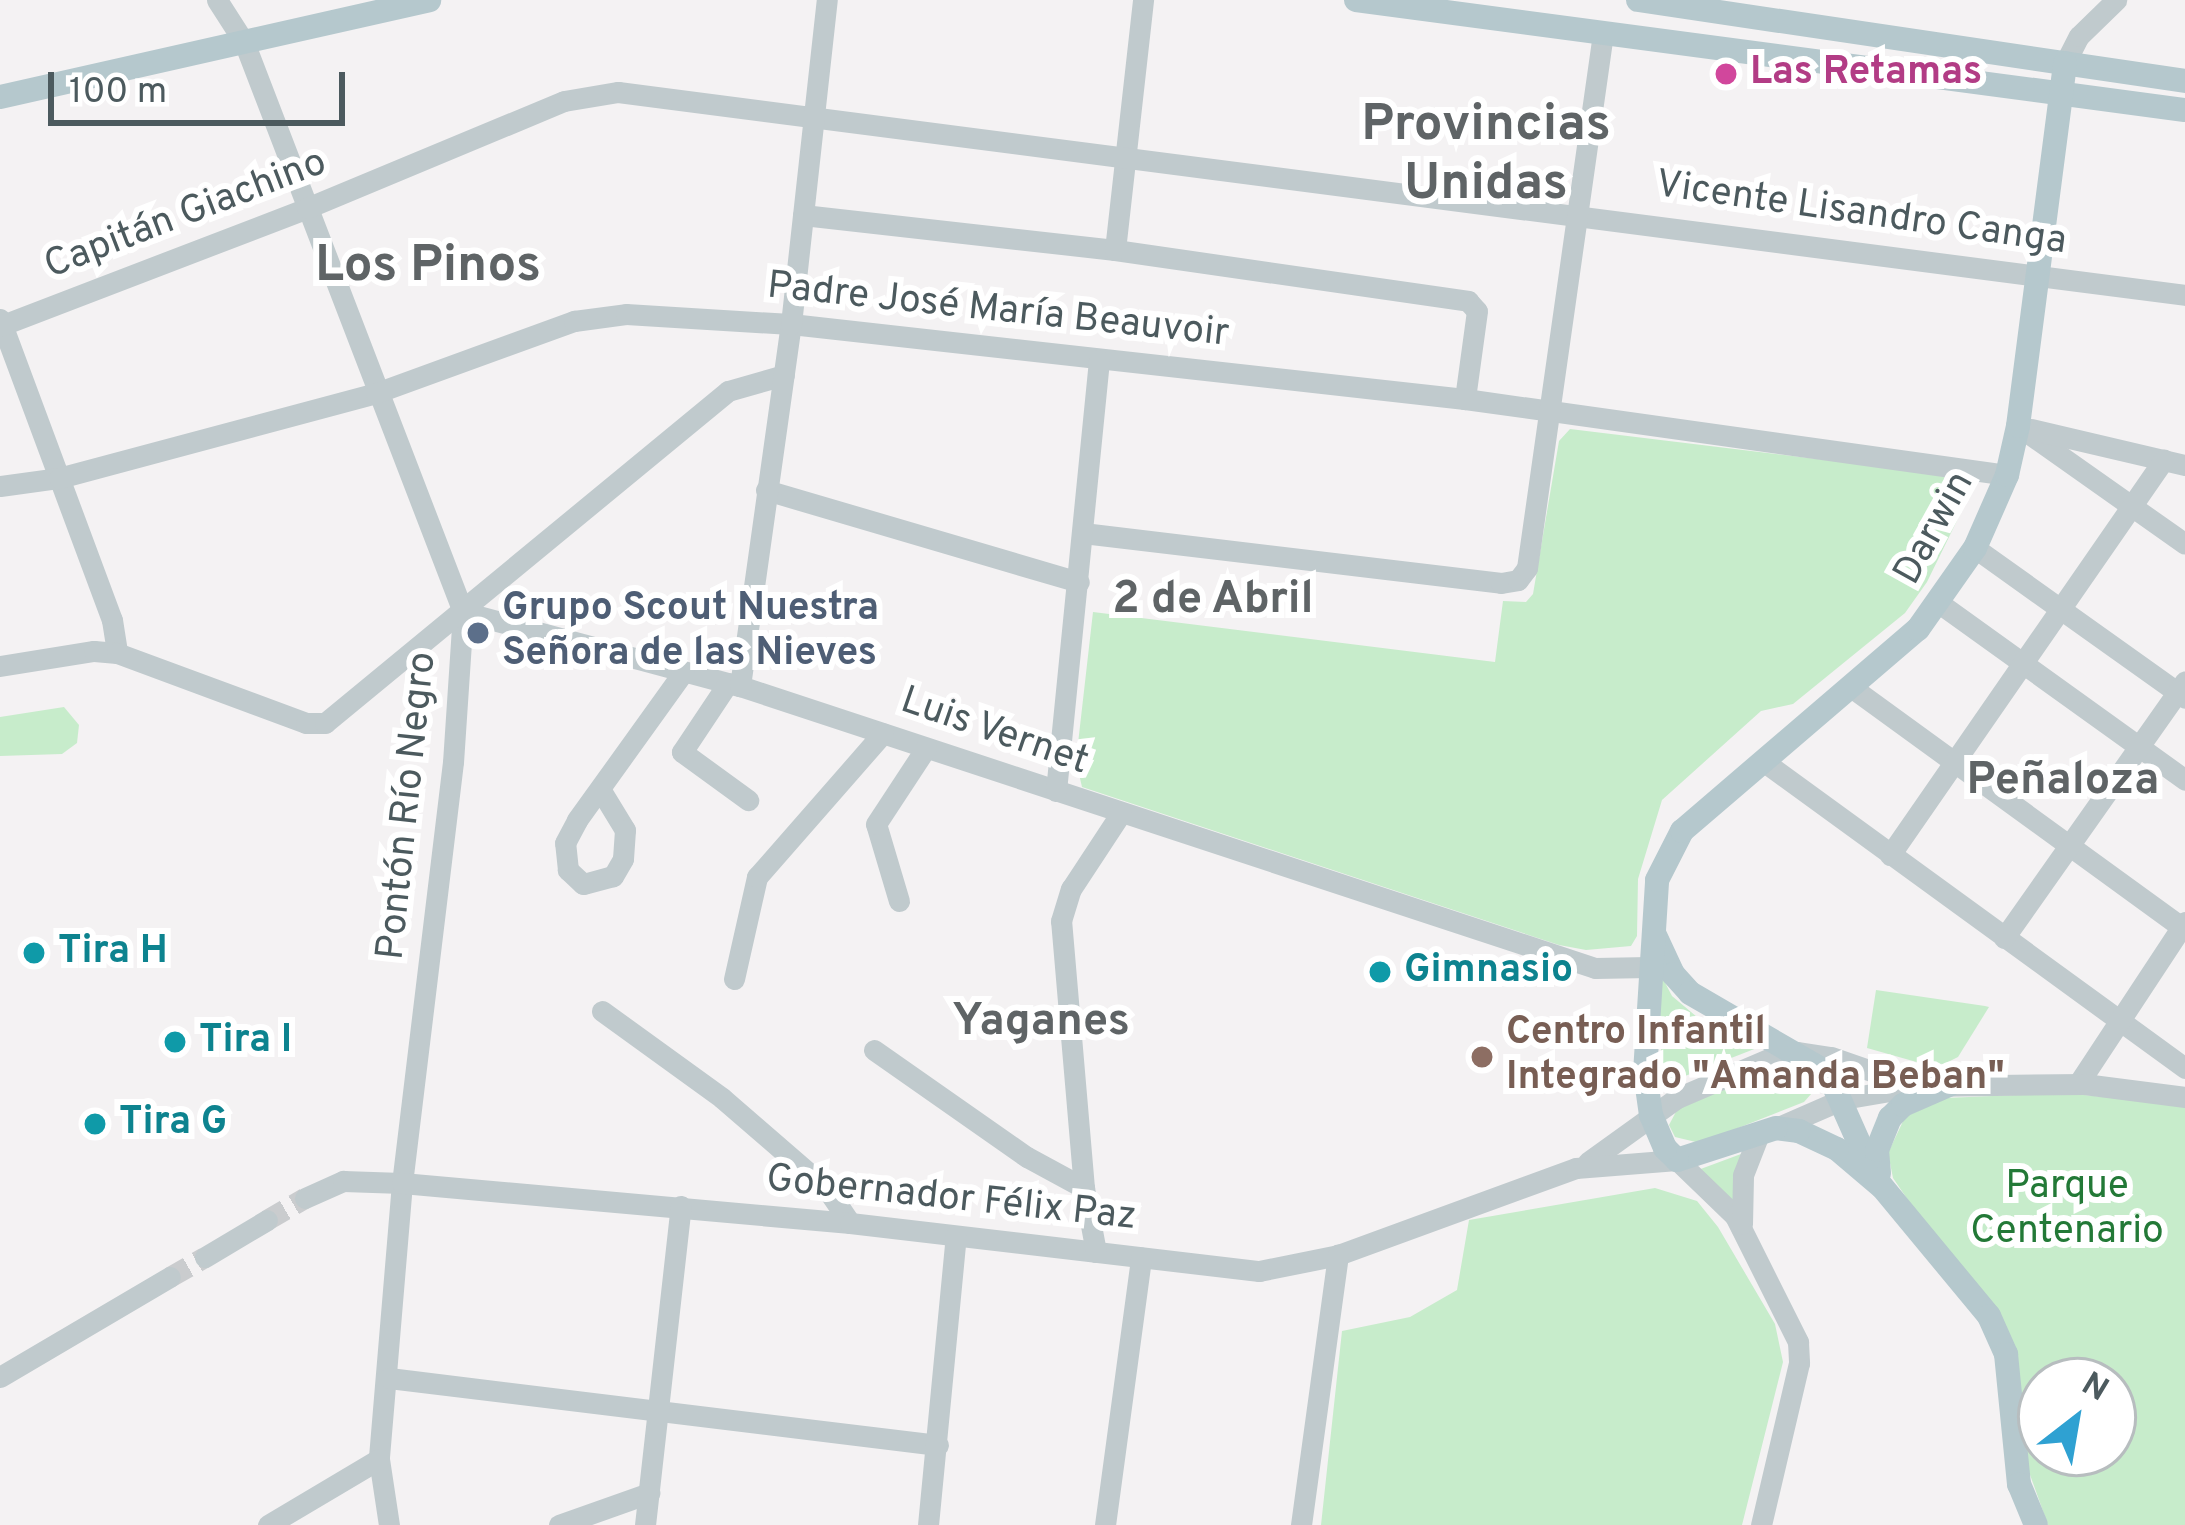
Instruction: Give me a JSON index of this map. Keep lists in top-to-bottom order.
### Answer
{
  "streets": {
    "main road": ["Darwin", "Gobernador Félix Paz"],
    "street": [
      "Vicente Lisandro Canga",
      "Capitán Giachino",
      "Padre José María Beauvoir",
      "Luis Vernet",
      "Pontón Río Negro"
    ]
  },
  "crossings": [
    ["Vicente Lisandro Canga", "Capitán Giachino"],
    ["Vicente Lisandro Canga", "Darwin"],
    ["Capitán Giachino", "Pontón Río Negro"],
    ["Padre José María Beauvoir", "Darwin"],
    ["Padre José María Beauvoir", "Pontón Río Negro"],
    ["Darwin", "Luis Vernet"],
    ["Darwin", "Gobernador Félix Paz"],
    ["Luis Vernet", "Pontón Río Negro"],
    ["Pontón Río Negro", "Gobernador Félix Paz"]
  ],
  "districts": [
    "Provincias Unidas",
    "Los Pinos",
    "2 de Abril",
    "Peñaloza",
    "Yaganes"
  ],
  "parks": ["Parque Centenario"],
  "places": [
    "Las Retamas",
    "Grupo Scout Nuestra Señora de las Nieves",
    "Tira H",
    "Gimnasio",
    "Tira I",
    "Centro Infantil Integrado \"Amanda Beban\"",
    "Tira G"
  ],
  "scale_bar": "100 m",
  "north": "top right"
}
